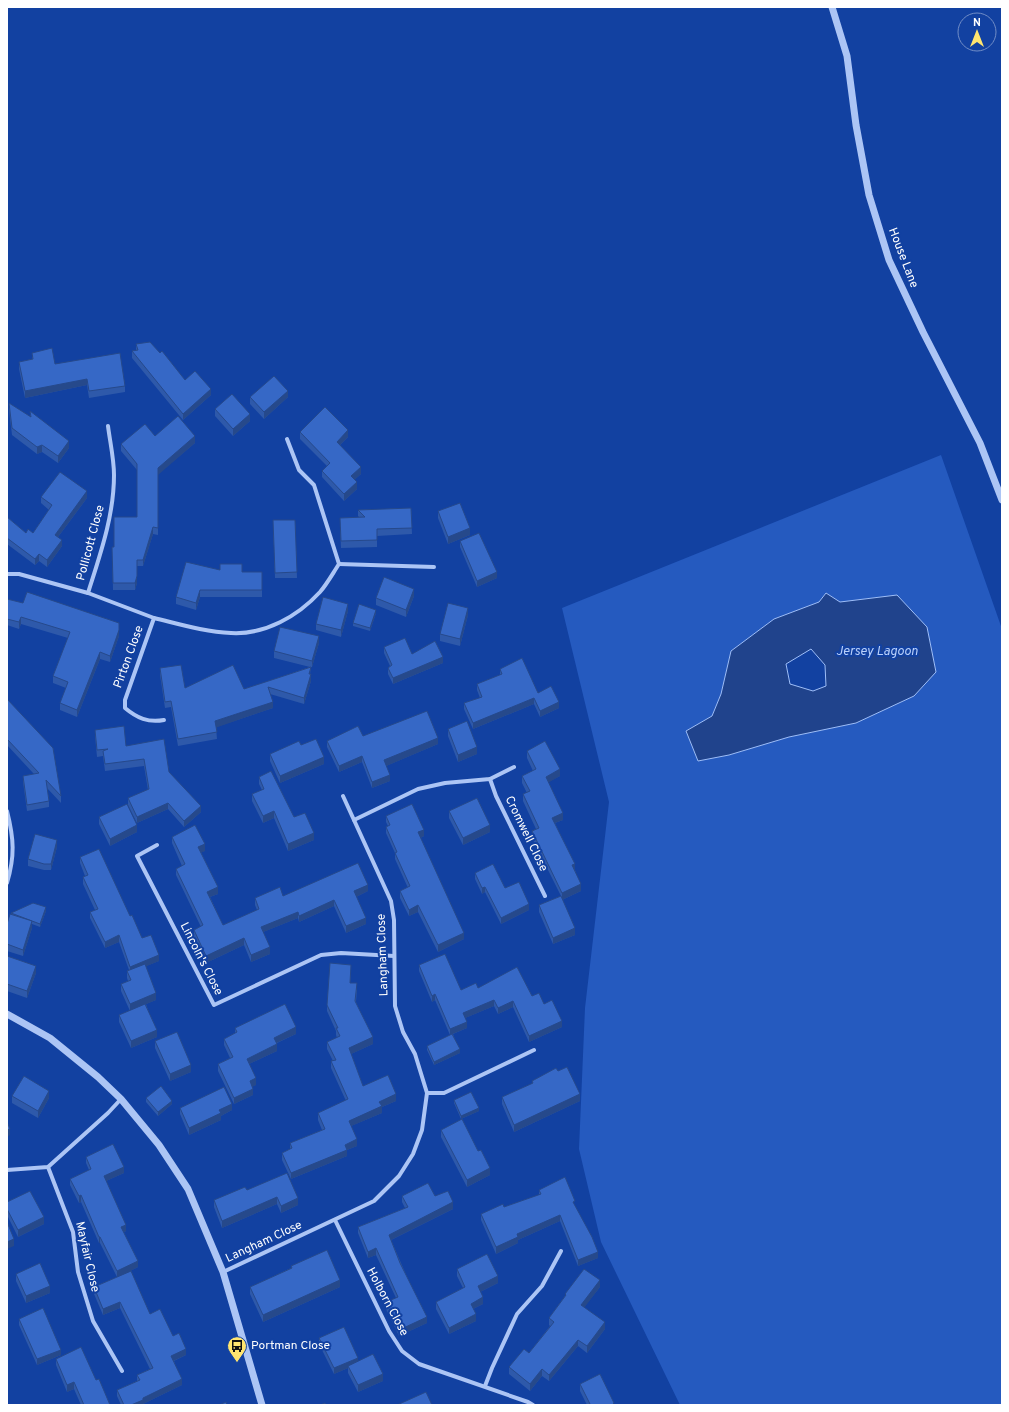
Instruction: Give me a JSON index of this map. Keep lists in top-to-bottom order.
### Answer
{
  "streets": {
    "street": [
      "House Lane",
      "Pollicott Close",
      "Pirton Close",
      "Cromwell Close",
      "Langham Close",
      "Lincoln's Close",
      "Mayfair Close",
      "Holborn Close"
    ]
  },
  "crossings": [
    ["Pollicott Close", "Pirton Close"],
    ["Langham Close", "Lincoln's Close"],
    ["Langham Close", "Holborn Close"]
  ],
  "water": ["Jersey Lagoon"],
  "places": {
    "bus stop": ["Portman Close"]
  },
  "north": "top"
}
